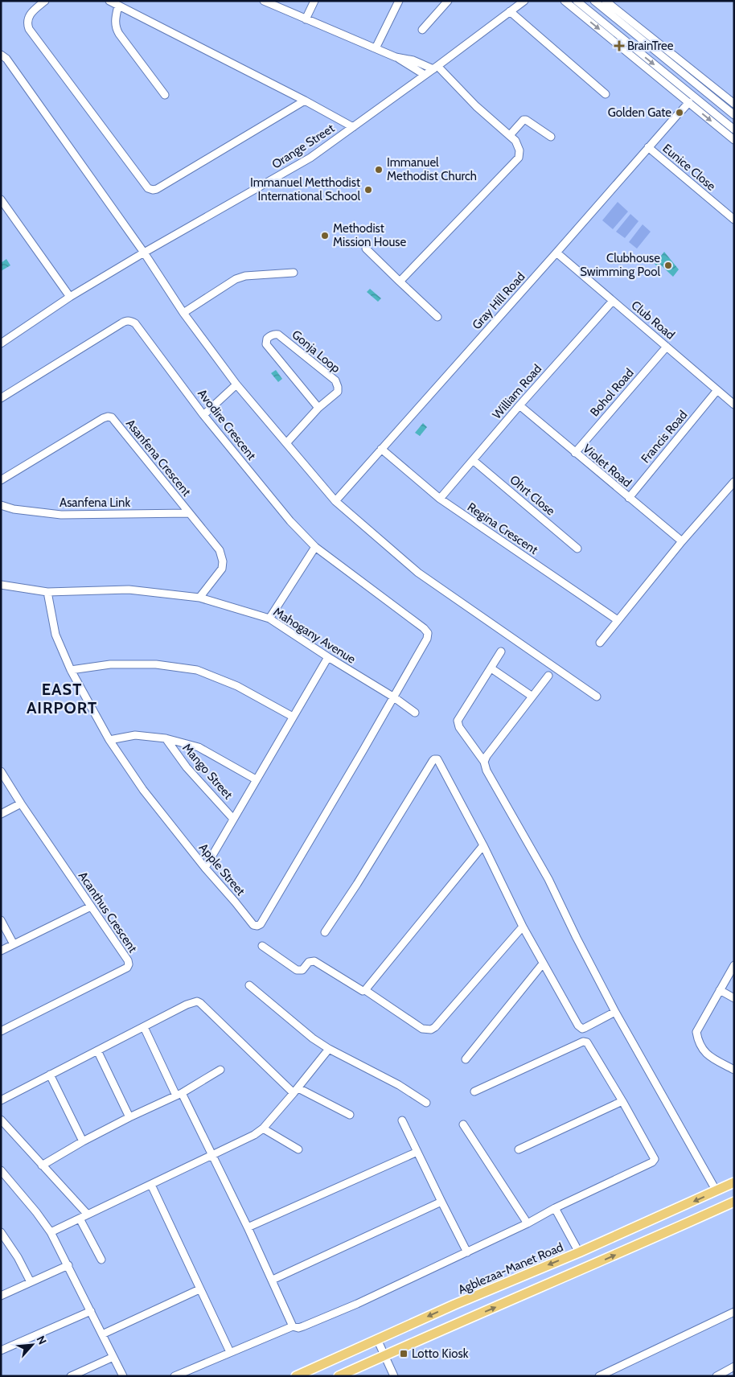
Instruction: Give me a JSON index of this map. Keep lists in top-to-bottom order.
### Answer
{
  "streets": {
    "main road": ["Agblezaa-Manet Road"],
    "street": [
      "Orange Street",
      "Eunice Close",
      "Gray Hill Road",
      "Club Road",
      "Gonja Loop",
      "William Road",
      "Bohol Road",
      "Avodire Crescent",
      "Francis Road",
      "Asanfena Crescent",
      "Violet Road",
      "Ohrt Close",
      "Asanfena Link",
      "Regina Crescent",
      "Mahogany Avenue",
      "Mango Street",
      "Apple Street",
      "Acanthus Crescent"
    ]
  },
  "crossings": [
    ["Eunice Close", "Gray Hill Road"],
    ["Gray Hill Road", "Club Road"],
    ["Gray Hill Road", "Regina Crescent"],
    ["Club Road", "William Road"],
    ["Club Road", "Bohol Road"],
    ["Club Road", "Francis Road"],
    ["William Road", "Violet Road"],
    ["William Road", "Ohrt Close"],
    ["William Road", "Regina Crescent"],
    ["Bohol Road", "Violet Road"],
    ["Avodire Crescent", "Mahogany Avenue"],
    ["Avodire Crescent", "Apple Street"],
    ["Francis Road", "Violet Road"],
    ["Asanfena Crescent", "Asanfena Link"],
    ["Asanfena Crescent", "Mahogany Avenue"],
    ["Mahogany Avenue", "Apple Street"],
    ["Mango Street", "Apple Street"]
  ],
  "districts": ["EAST AIRPORT"],
  "places": {
    "health": ["BrainTree"],
    "other": [
      "Golden Gate",
      "Immanuel Methodist Church",
      "Immanuel Metthodist International School",
      "Methodist Mission House",
      "Clubhouse Swimming Pool"
    ],
    "transit": ["Lotto Kiosk"]
  },
  "north": "top right"
}
